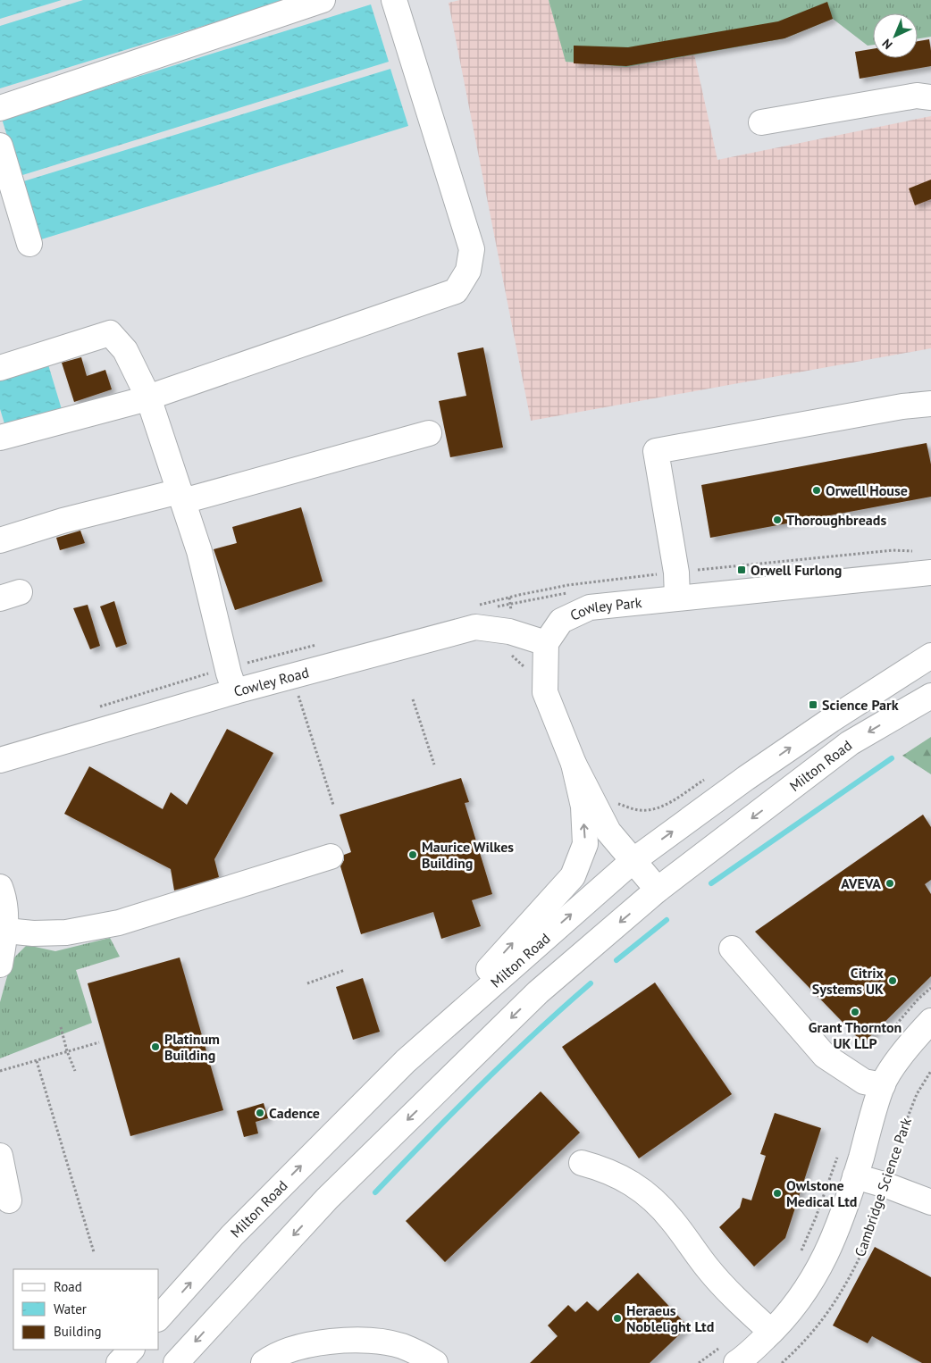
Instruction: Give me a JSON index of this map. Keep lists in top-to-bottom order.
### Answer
{
  "streets": {
    "main road": [
      "Cowley Park",
      "Cowley Road",
      "Milton Road",
      "Cambridge Science Park"
    ]
  },
  "crossings": [
    ["Cowley Park", "Cowley Road"]
  ],
  "places": {
    "other": [
      "Orwell House",
      "Thoroughbreads",
      "Maurice Wilkes Building",
      "AVEVA",
      "Citrix Systems UK",
      "Grant Thornton UK LLP",
      "Platinum Building",
      "Cadence",
      "Owlstone Medical Ltd",
      "Heraeus Noblelight Ltd"
    ],
    "transit": ["Orwell Furlong", "Science Park"]
  },
  "legend": ["Road", "Water", "Building"],
  "north": "bottom left"
}
